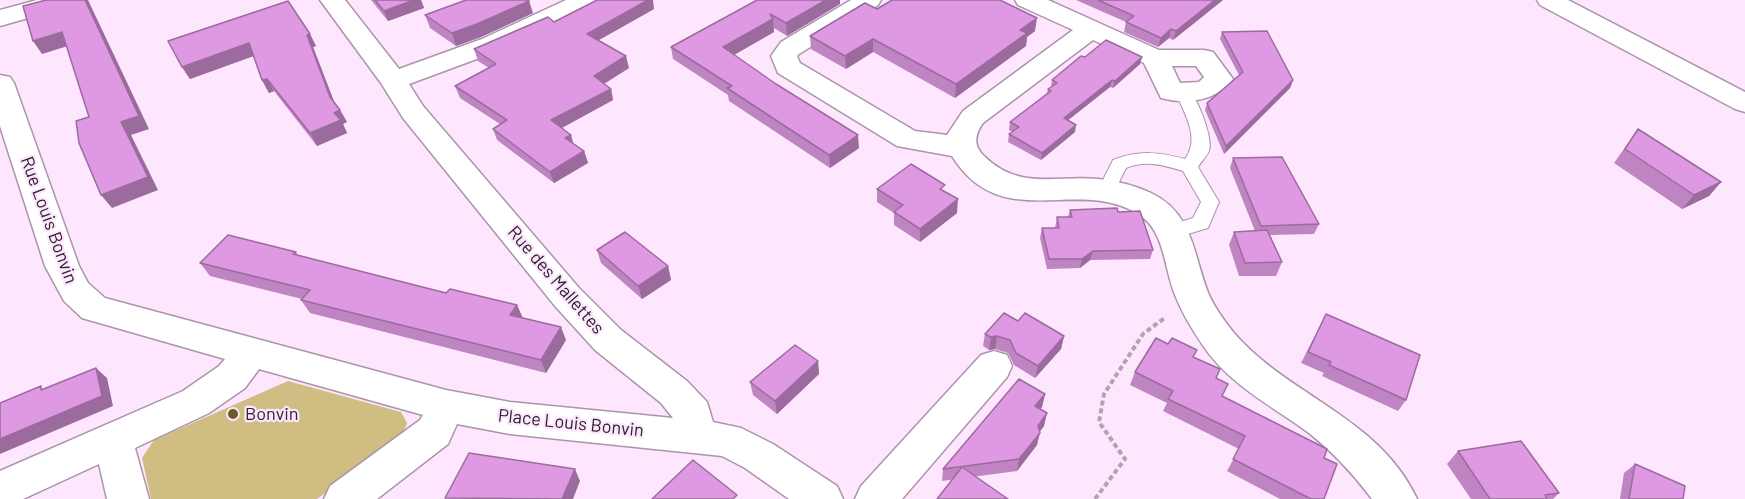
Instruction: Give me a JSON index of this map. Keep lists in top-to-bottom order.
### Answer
{
  "streets": {
    "street": ["Rue Louis Bonvin", "Rue des Mallettes", "Place Louis Bonvin"]
  },
  "crossings": [
    ["Rue Louis Bonvin", "Place Louis Bonvin"],
    ["Rue des Mallettes", "Place Louis Bonvin"]
  ],
  "places": ["Bonvin"]
}
